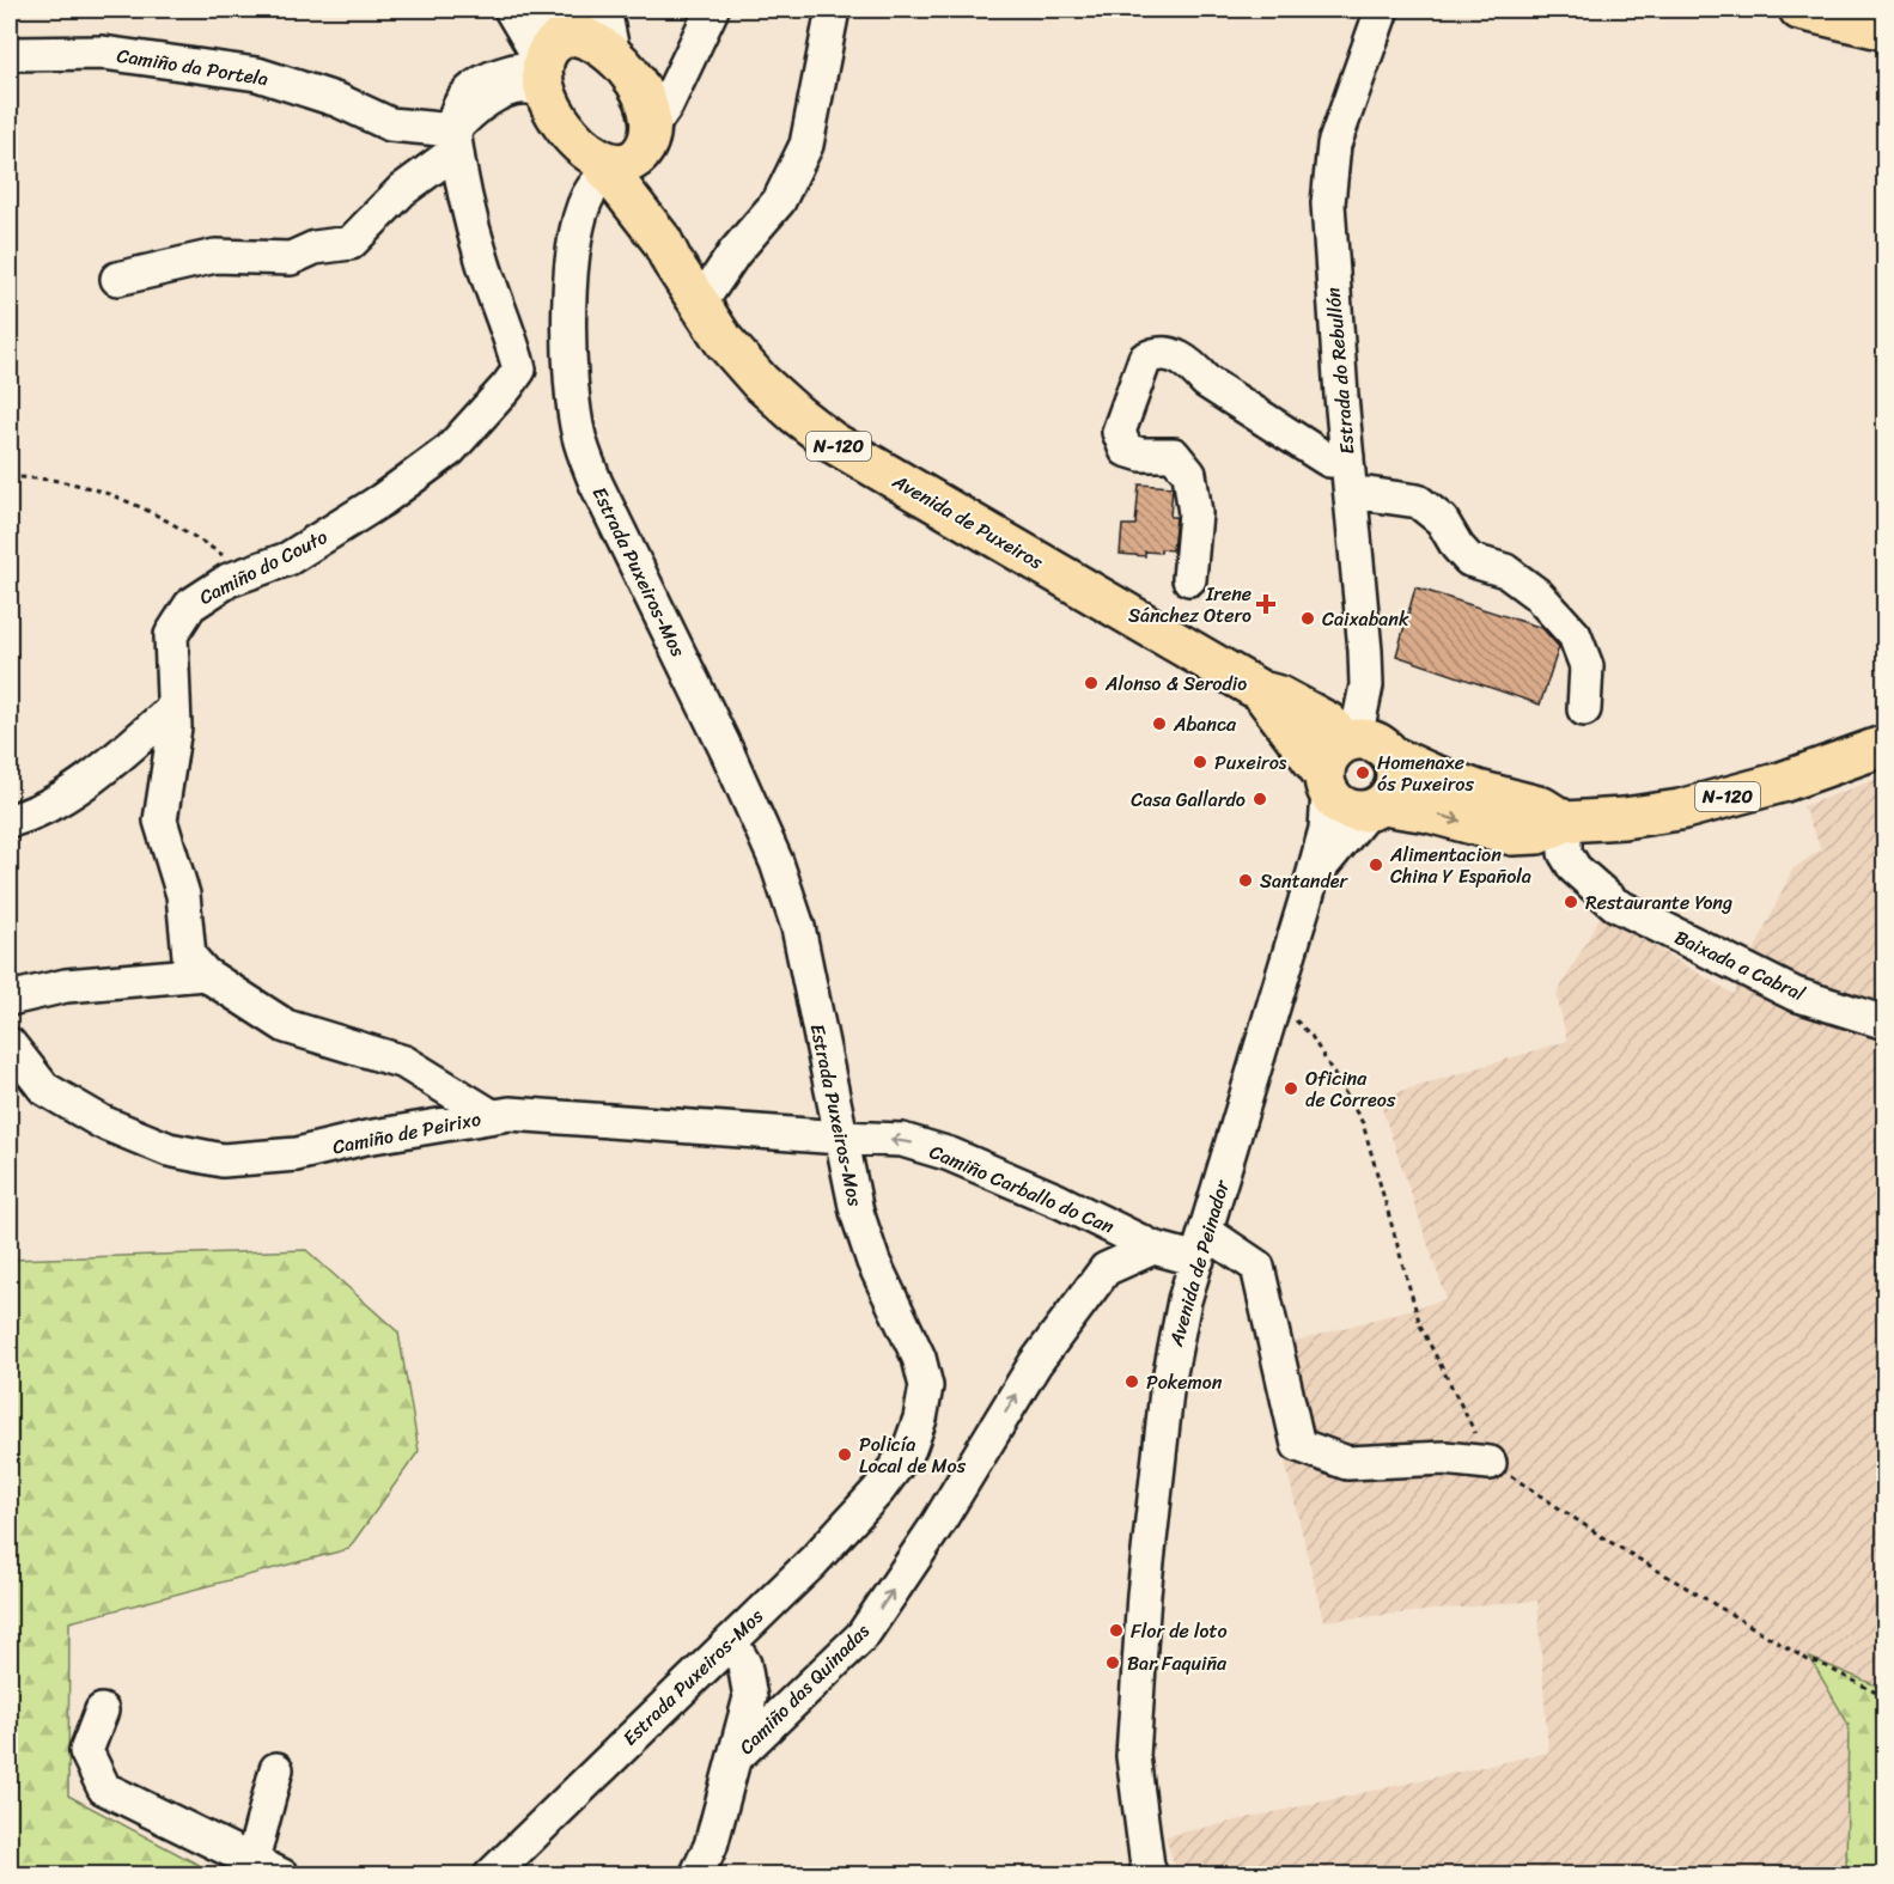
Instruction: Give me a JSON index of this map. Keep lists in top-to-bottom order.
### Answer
{
  "streets": {
    "highway": ["N-120", "Avenida de Puxeiros"],
    "street": [
      "Camiño da Portela",
      "Estrada do Rebullón",
      "Camiño do Couto",
      "Estrada Puxeiros-Mos",
      "Baixada a Cabral",
      "Camiño de Peirixo",
      "Camiño Carballo do Can",
      "Avenida de Peinador",
      "Camiño das Quinadas"
    ]
  },
  "crossings": [
    ["Camiño da Portela", "Camiño do Couto"],
    ["Estrada do Rebullón", "N-120"],
    ["Estrada do Rebullón", "Avenida de Puxeiros"],
    ["Estrada do Rebullón", "Avenida de Peinador"],
    ["N-120", "Avenida de Puxeiros"],
    ["N-120", "Estrada Puxeiros-Mos"],
    ["N-120", "Baixada a Cabral"],
    ["N-120", "Avenida de Peinador"],
    ["Avenida de Puxeiros", "Avenida de Peinador"],
    ["Camiño do Couto", "Camiño de Peirixo"],
    ["Estrada Puxeiros-Mos", "Camiño de Peirixo"],
    ["Estrada Puxeiros-Mos", "Camiño Carballo do Can"],
    ["Camiño de Peirixo", "Camiño Carballo do Can"],
    ["Camiño Carballo do Can", "Avenida de Peinador"],
    ["Camiño Carballo do Can", "Camiño das Quinadas"]
  ],
  "one_way": ["Camiño Carballo do Can", "Camiño das Quinadas"],
  "places": {
    "health": ["Irene Sánchez Otero"],
    "other": [
      "Caixabank",
      "Alonso & Serodio",
      "Abanca",
      "Puxeiros",
      "Homenaxe ós Puxeiros",
      "Casa Gallardo",
      "Alimentacion China Y Española",
      "Santander",
      "Restaurante Yong",
      "Oficina de Correos",
      "Pokemon",
      "Policía Local de Mos",
      "Flor de loto",
      "Bar Faquiña"
    ]
  }
}
